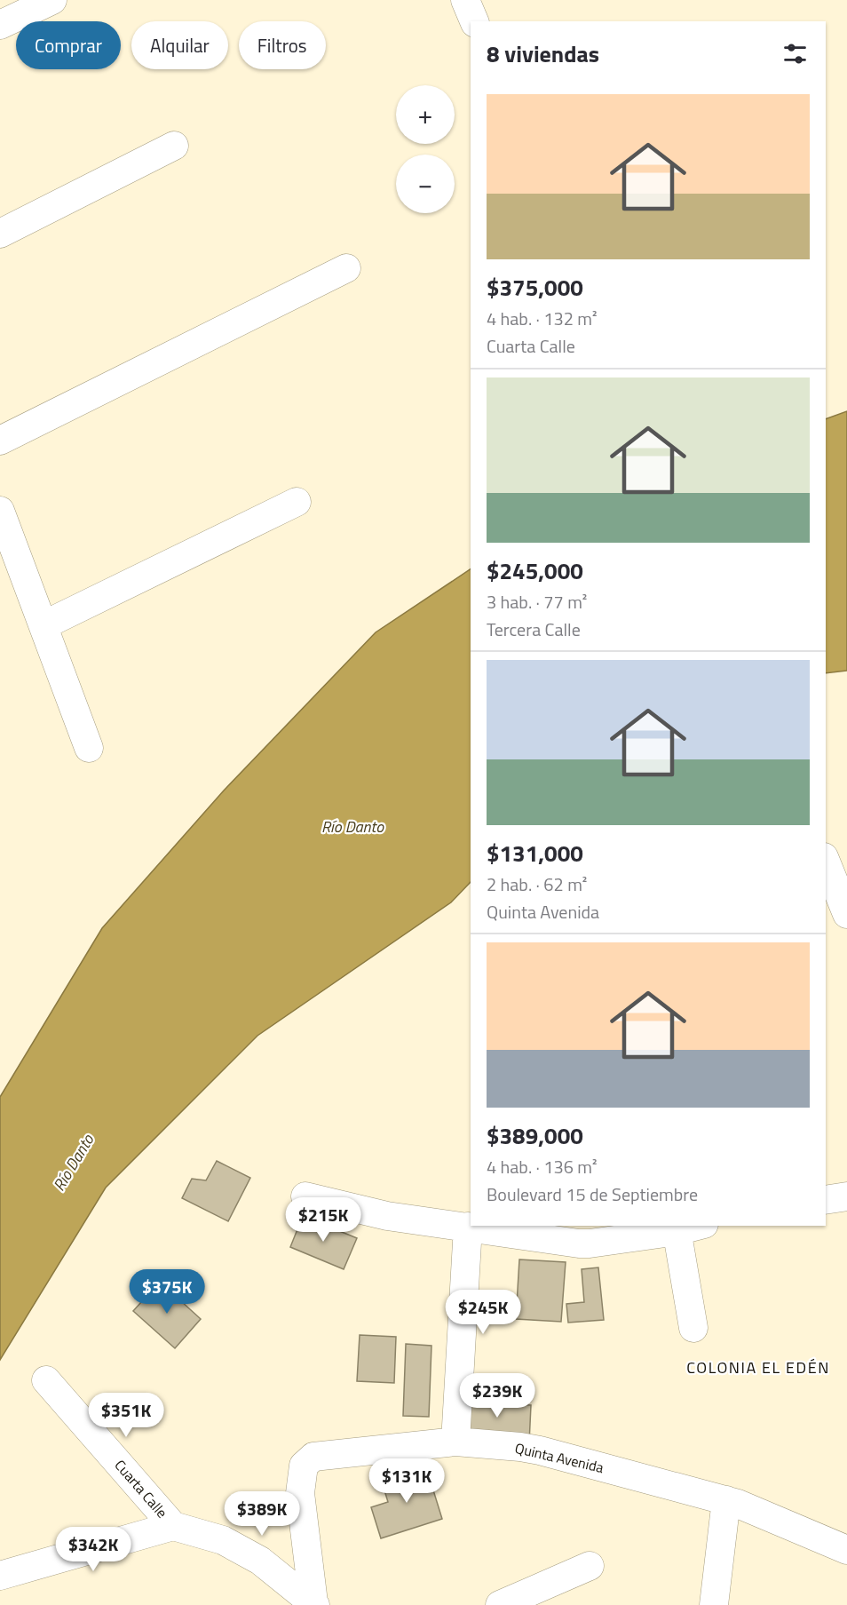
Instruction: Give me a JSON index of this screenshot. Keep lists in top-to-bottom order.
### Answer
{
  "streets": {
    "street": ["Quinta Avenida", "Cuarta Calle"]
  },
  "districts": ["COLONIA EL EDÉN"],
  "water": ["Río Danto"],
  "page": {
    "chip": ["Comprar", "Alquilar", "Filtros"],
    "heading": "8 viviendas",
    "map_buttons": ["+", "−"],
    "list": [
      {
        "name": "$375,000",
        "note": "4 hab. · 132 m² · Cuarta Calle"
      },
      {
        "name": "$245,000",
        "note": "3 hab. · 77 m² · Tercera Calle"
      },
      {
        "name": "$131,000",
        "note": "2 hab. · 62 m² · Quinta Avenida"
      },
      {
        "name": "$389,000",
        "note": "4 hab. · 136 m² · Boulevard 15 de Septiembre"
      }
    ],
    "price": [
      "$215K",
      "$375K",
      "$245K",
      "$239K",
      "$351K",
      "$131K",
      "$389K",
      "$342K"
    ]
  }
}
